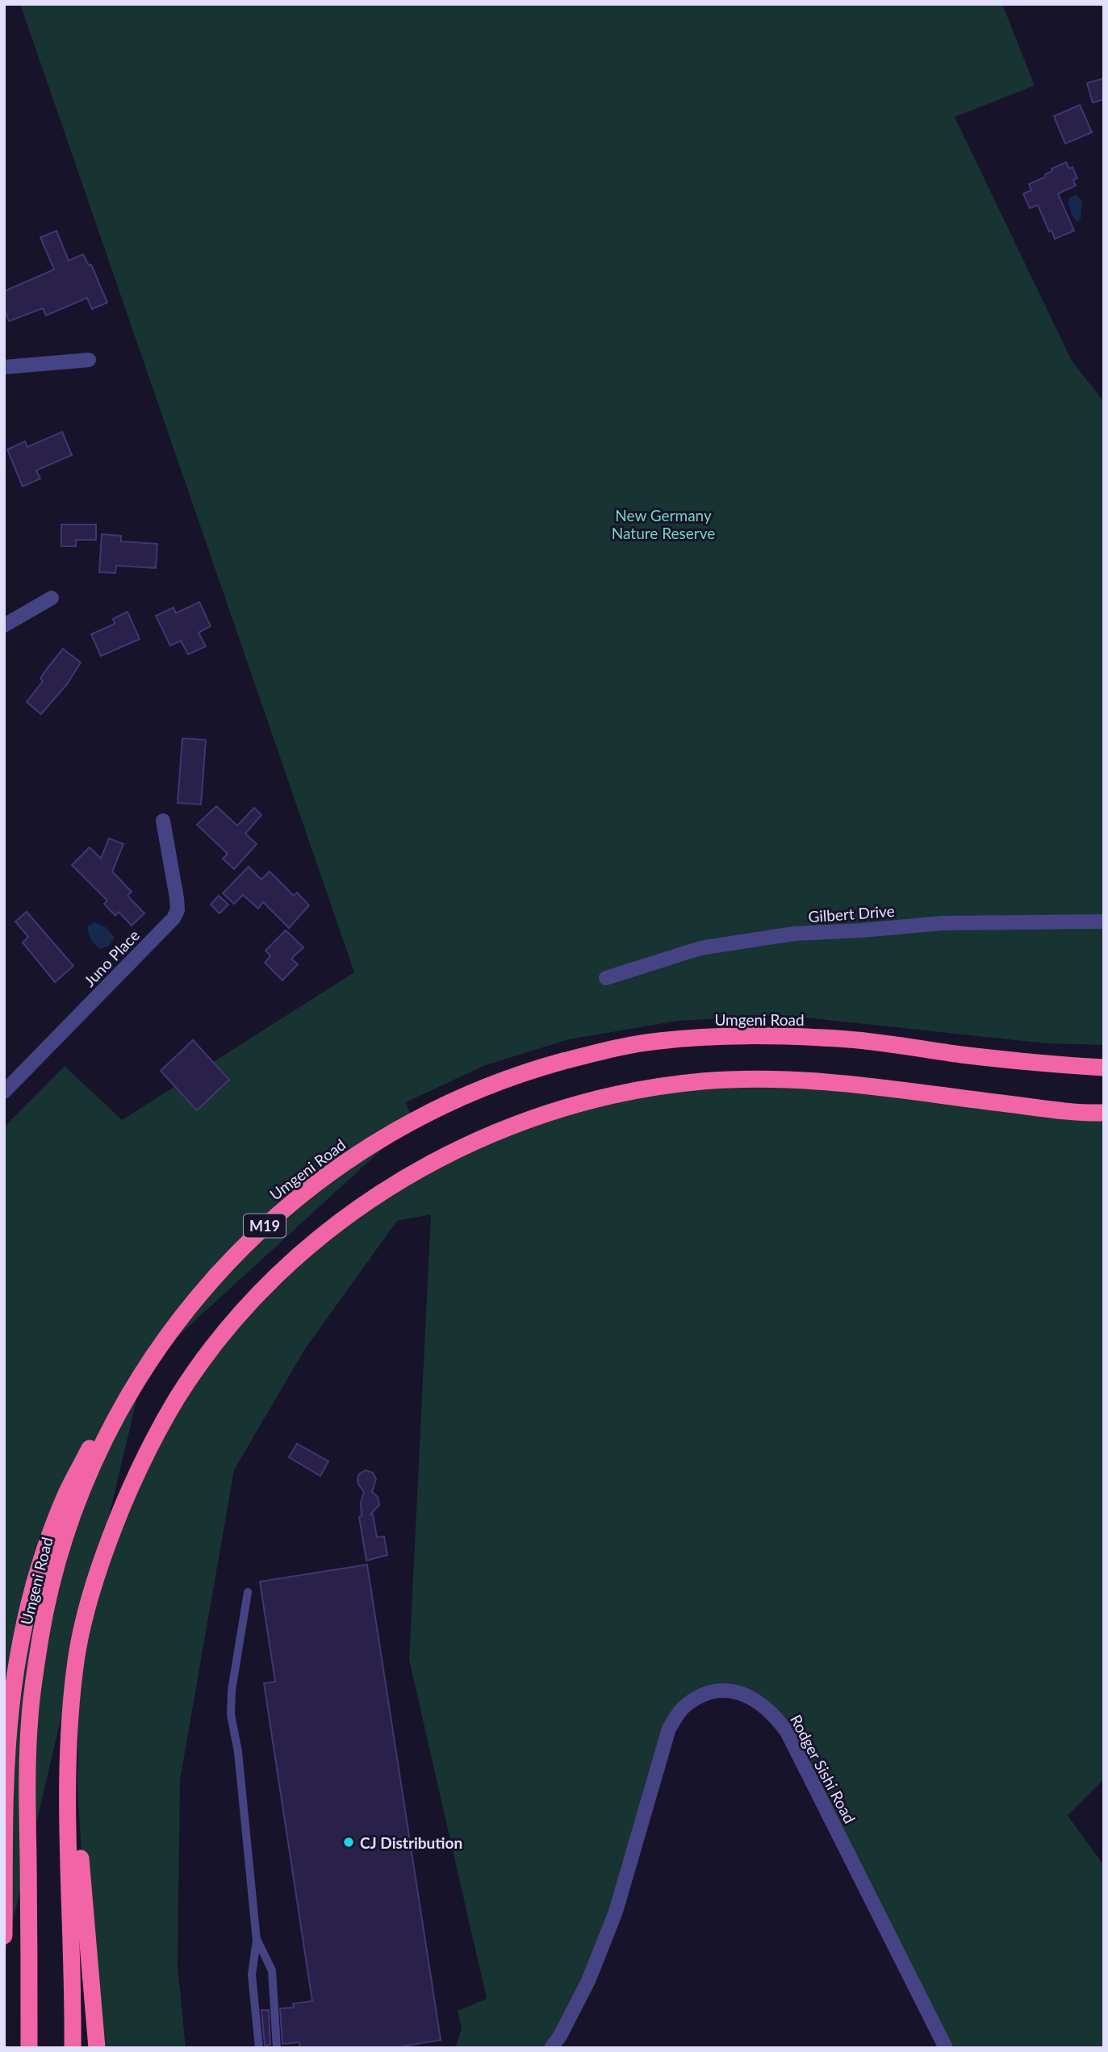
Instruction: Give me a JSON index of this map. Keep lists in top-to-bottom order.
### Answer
{
  "streets": {
    "highway": ["Umgeni Road", "M19"],
    "street": ["Gilbert Drive", "Juno Place", "Rodger Sishi Road"]
  },
  "parks": ["New Germany Nature Reserve"],
  "places": ["CJ Distribution"]
}
